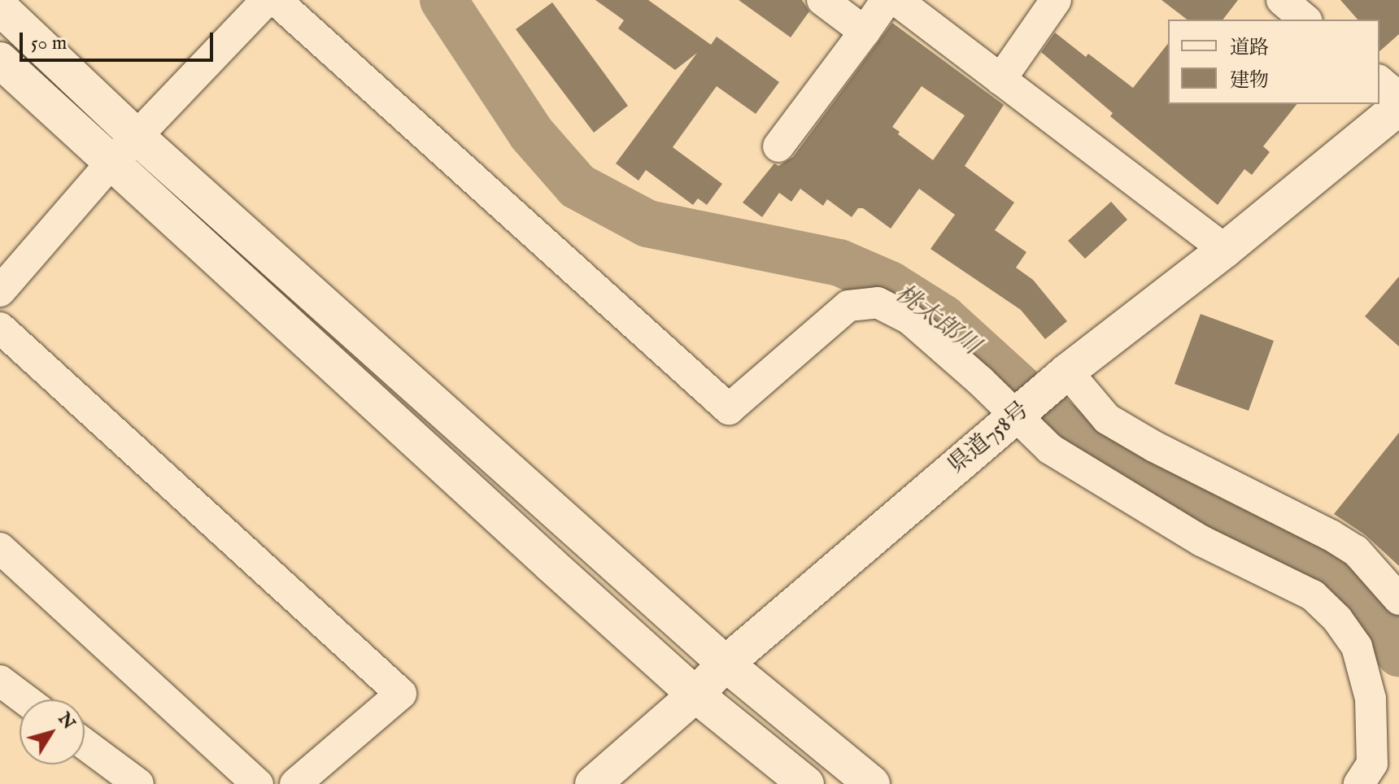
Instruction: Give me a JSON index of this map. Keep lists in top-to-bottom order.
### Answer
{
  "streets": {
    "street": ["県道758号"]
  },
  "water": ["桃太郎川"],
  "legend": ["道路", "建物"],
  "scale_bar": "50 m",
  "north": "top right"
}
